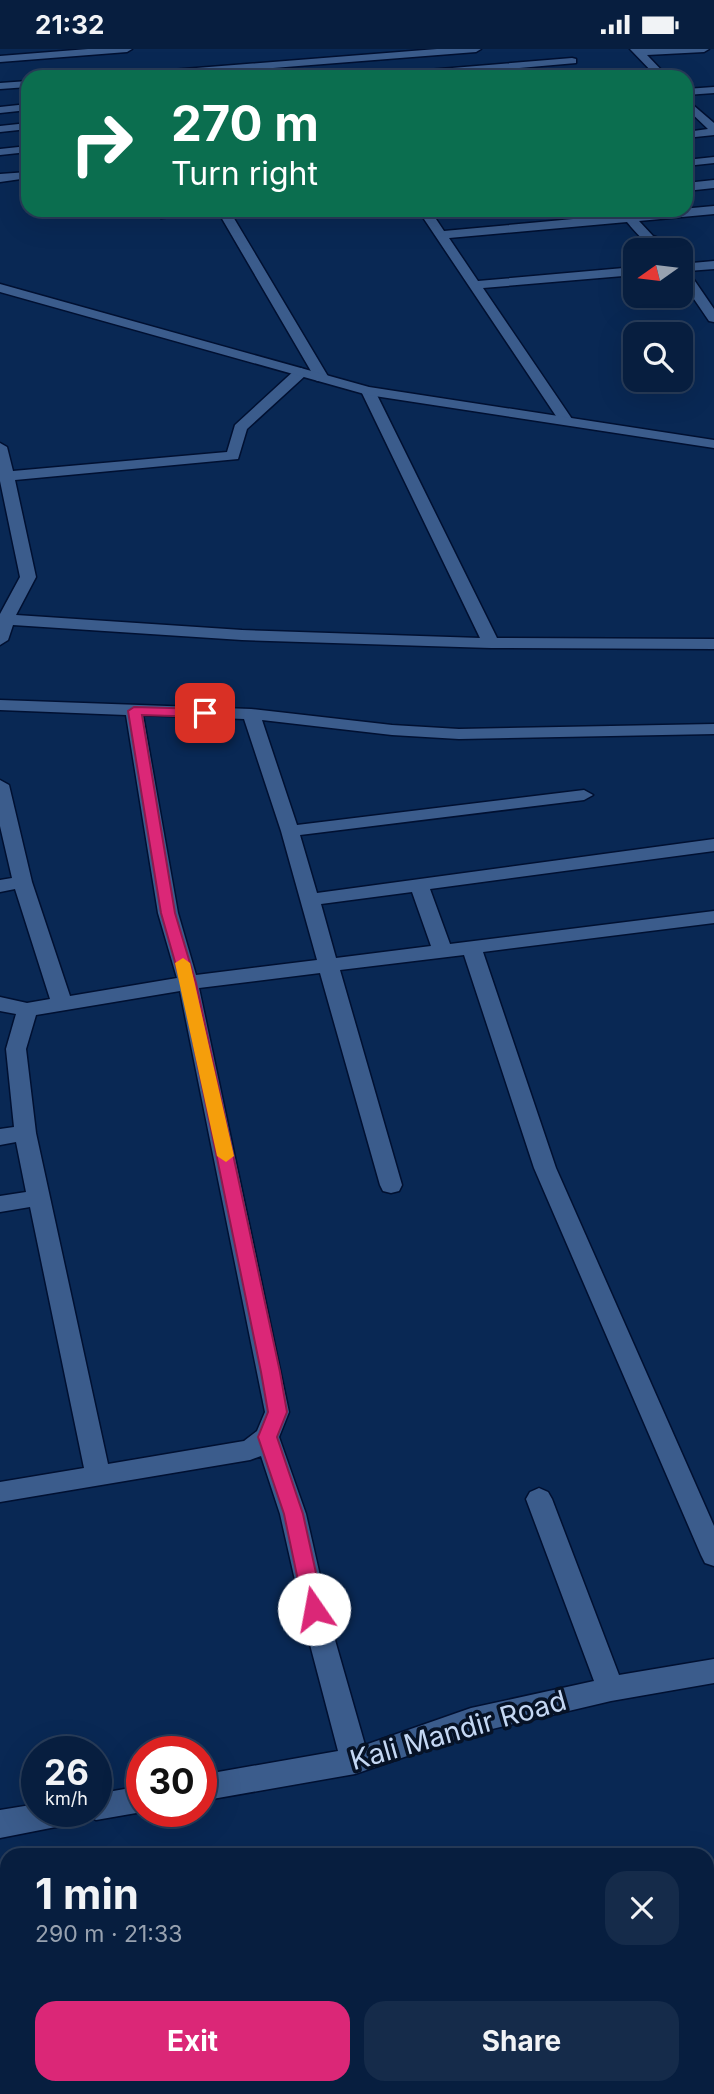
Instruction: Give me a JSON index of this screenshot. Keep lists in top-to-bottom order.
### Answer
{
  "streets": {
    "street": ["Kali Mandir Road"]
  },
  "north": "left",
  "page": {
    "status": "21:32",
    "turn": ["270 m", "Turn right"],
    "speed": "26 km/h",
    "limit": "30",
    "heading": ["1 min", "290 m · 21:33"],
    "buttons": ["Exit", "Share"]
  }
}
